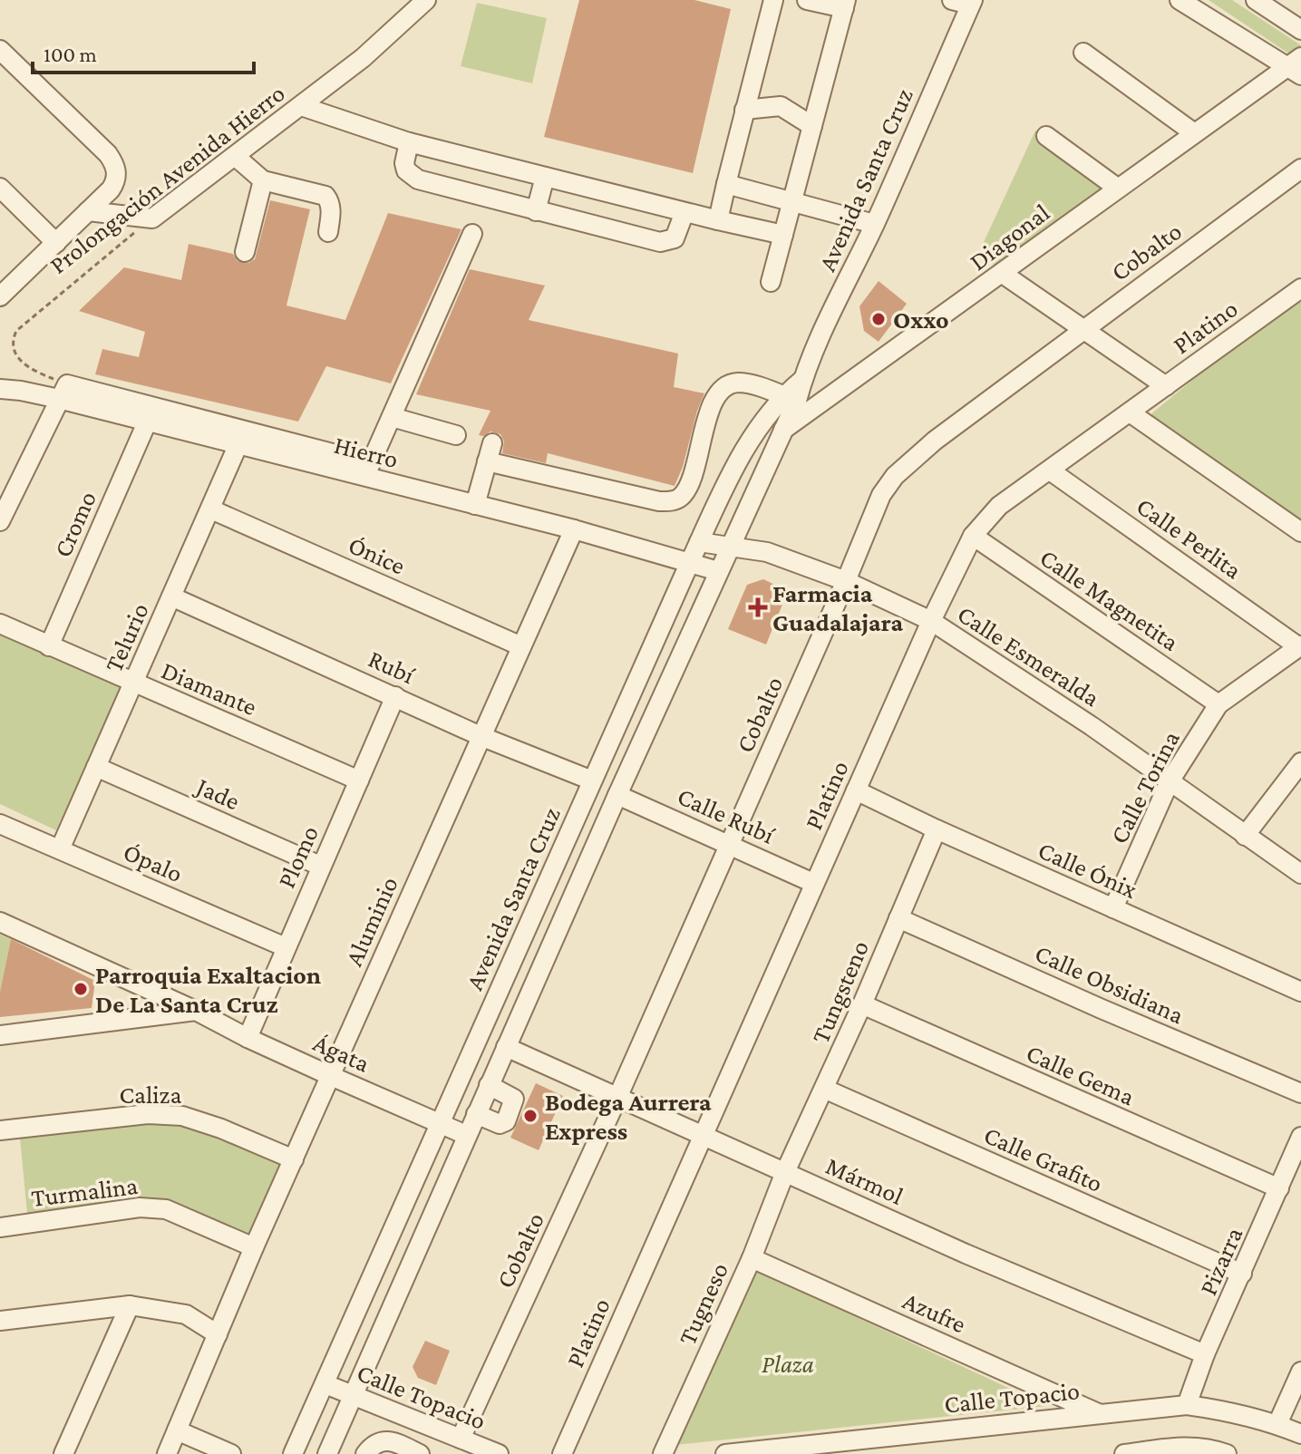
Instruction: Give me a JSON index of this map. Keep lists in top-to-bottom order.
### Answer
{
  "streets": {
    "street": [
      "Prolongación Avenida Hierro",
      "Avenida Santa Cruz",
      "Diagonal",
      "Cobalto",
      "Platino",
      "Hierro",
      "Cromo",
      "Calle Perlita",
      "Ónice",
      "Calle Magnetita",
      "Telurio",
      "Calle Esmeralda",
      "Rubí",
      "Diamante",
      "Calle Torina",
      "Jade",
      "Calle Rubí",
      "Plomo",
      "Ópalo",
      "Calle Ónix",
      "Aluminio",
      "Calle Obsidiana",
      "Tungsteno",
      "Ágata",
      "Calle Gema",
      "Caliza",
      "Calle Grafito",
      "Mármol",
      "Turmalina",
      "Pizarra",
      "Tugneso",
      "Azufre",
      "Calle Topacio"
    ]
  },
  "crossings": [
    ["Prolongación Avenida Hierro", "Hierro"],
    ["Avenida Santa Cruz", "Diagonal"],
    ["Avenida Santa Cruz", "Hierro"],
    ["Avenida Santa Cruz", "Calle Esmeralda"],
    ["Avenida Santa Cruz", "Rubí"],
    ["Avenida Santa Cruz", "Calle Rubí"],
    ["Avenida Santa Cruz", "Ágata"],
    ["Avenida Santa Cruz", "Mármol"],
    ["Avenida Santa Cruz", "Calle Topacio"],
    ["Cobalto", "Calle Esmeralda"],
    ["Cobalto", "Calle Rubí"],
    ["Cobalto", "Mármol"],
    ["Cobalto", "Calle Topacio"],
    ["Platino", "Calle Perlita"],
    ["Platino", "Calle Magnetita"],
    ["Platino", "Calle Esmeralda"],
    ["Platino", "Calle Rubí"],
    ["Platino", "Calle Ónix"],
    ["Platino", "Mármol"],
    ["Hierro", "Cromo"],
    ["Hierro", "Telurio"],
    ["Hierro", "Aluminio"],
    ["Cromo", "Diamante"],
    ["Calle Perlita", "Calle Torina"],
    ["Ónice", "Telurio"],
    ["Ónice", "Aluminio"],
    ["Calle Magnetita", "Calle Torina"],
    ["Telurio", "Rubí"],
    ["Telurio", "Diamante"],
    ["Telurio", "Jade"],
    ["Telurio", "Ópalo"],
    ["Calle Esmeralda", "Calle Torina"],
    ["Rubí", "Plomo"],
    ["Rubí", "Aluminio"],
    ["Diamante", "Plomo"],
    ["Calle Torina", "Calle Ónix"],
    ["Jade", "Plomo"],
    ["Plomo", "Ópalo"],
    ["Plomo", "Ágata"],
    ["Calle Ónix", "Tungsteno"],
    ["Aluminio", "Ágata"],
    ["Aluminio", "Caliza"],
    ["Aluminio", "Turmalina"],
    ["Calle Obsidiana", "Tungsteno"],
    ["Tungsteno", "Calle Gema"],
    ["Tungsteno", "Calle Grafito"],
    ["Tungsteno", "Mármol"],
    ["Tungsteno", "Tugneso"],
    ["Calle Gema", "Pizarra"],
    ["Calle Grafito", "Pizarra"],
    ["Mármol", "Pizarra"],
    ["Mármol", "Tugneso"],
    ["Pizarra", "Calle Topacio"],
    ["Tugneso", "Azufre"],
    ["Azufre", "Calle Topacio"]
  ],
  "parks": ["Plaza"],
  "places": {
    "other": ["Oxxo", "Parroquia Exaltacion De La Santa Cruz", "Bodega Aurrera Express"],
    "health": ["Farmacia Guadalajara"]
  },
  "scale_bar": "100 m"
}
